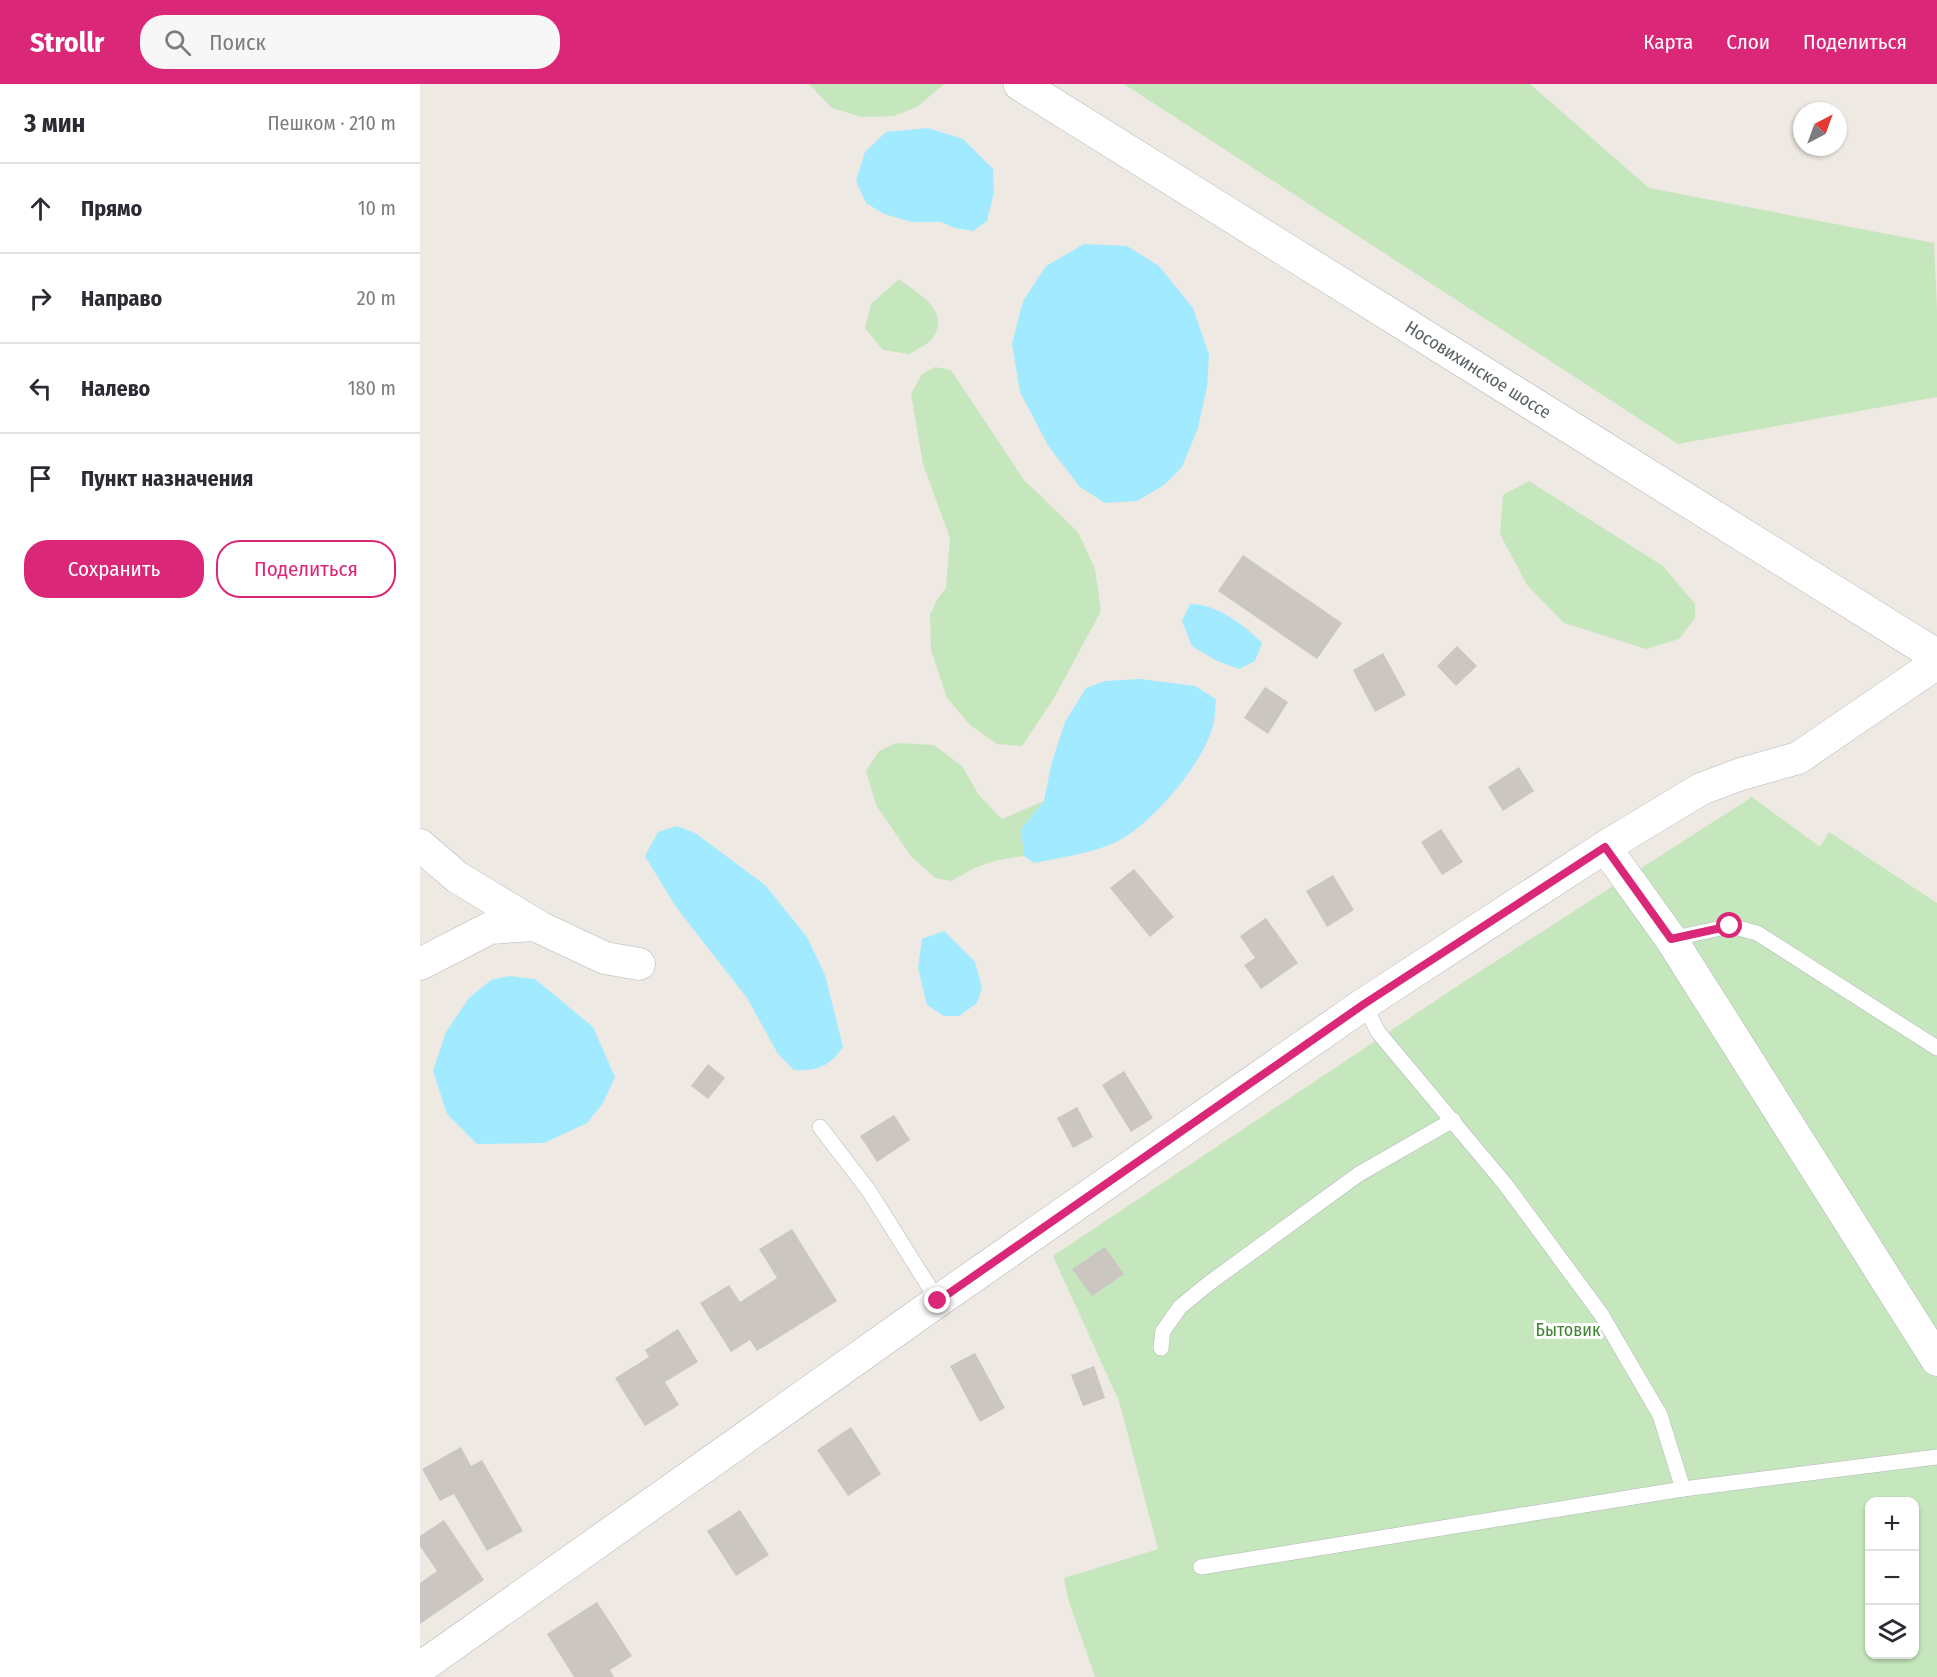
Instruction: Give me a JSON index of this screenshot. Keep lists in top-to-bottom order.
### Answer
{
  "streets": {
    "main road": ["Носовихинское шоссе"]
  },
  "parks": ["Бытовик"],
  "north": "top right",
  "page": {
    "header": "Strollr",
    "search": "Поиск",
    "nav": ["Карта", "Слои", "Поделиться"],
    "heading": ["3 мин", "Пешком · 210 m"],
    "list": [
      ["Прямо", "10 m"],
      ["Направо", "20 m"],
      ["Налево", "180 m"],
      "Пункт назначения"
    ],
    "buttons": ["Сохранить", "Поделиться"],
    "map_buttons": ["+", "−"]
  }
}
